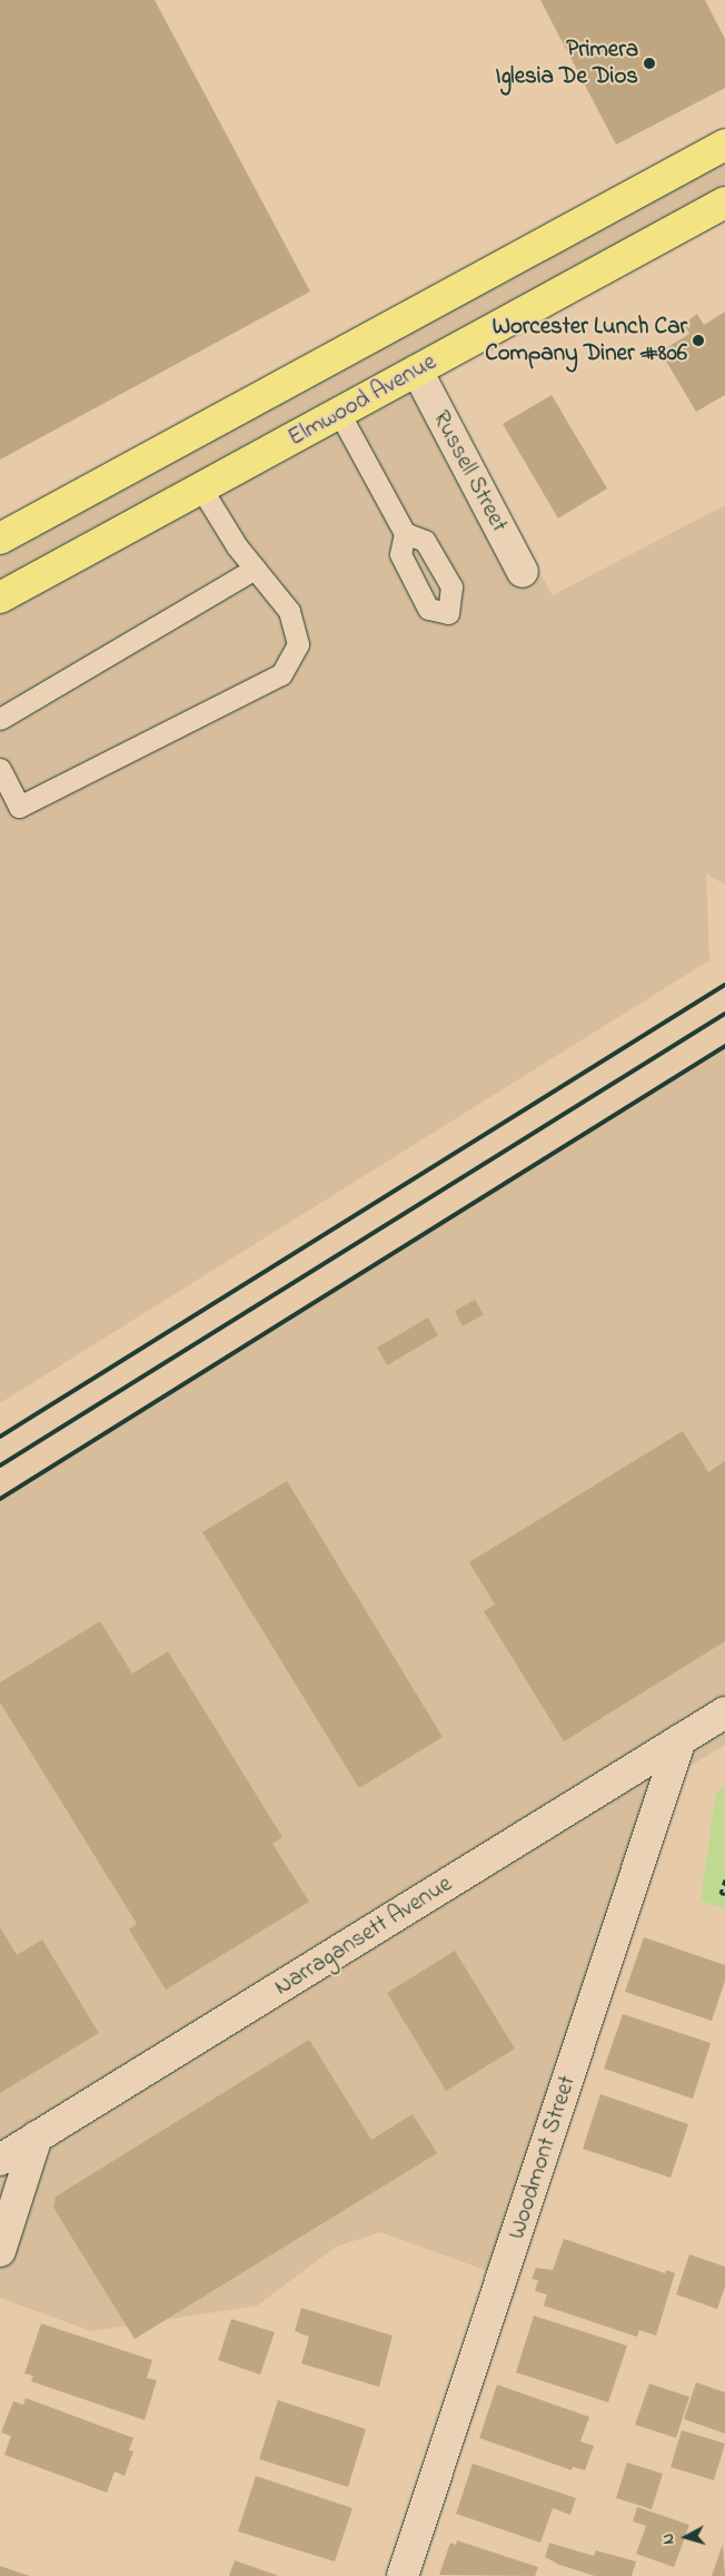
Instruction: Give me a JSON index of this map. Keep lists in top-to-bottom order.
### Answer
{
  "streets": {
    "main road": ["Elmwood Avenue"],
    "street": ["Russell Street", "Narragansett Avenue", "Woodmont Street"]
  },
  "crossings": [
    ["Elmwood Avenue", "Russell Street"],
    ["Narragansett Avenue", "Woodmont Street"]
  ],
  "places": ["Primera Iglesia De Dios", "Worcester Lunch Car Company Diner #806"],
  "north": "left"
}
